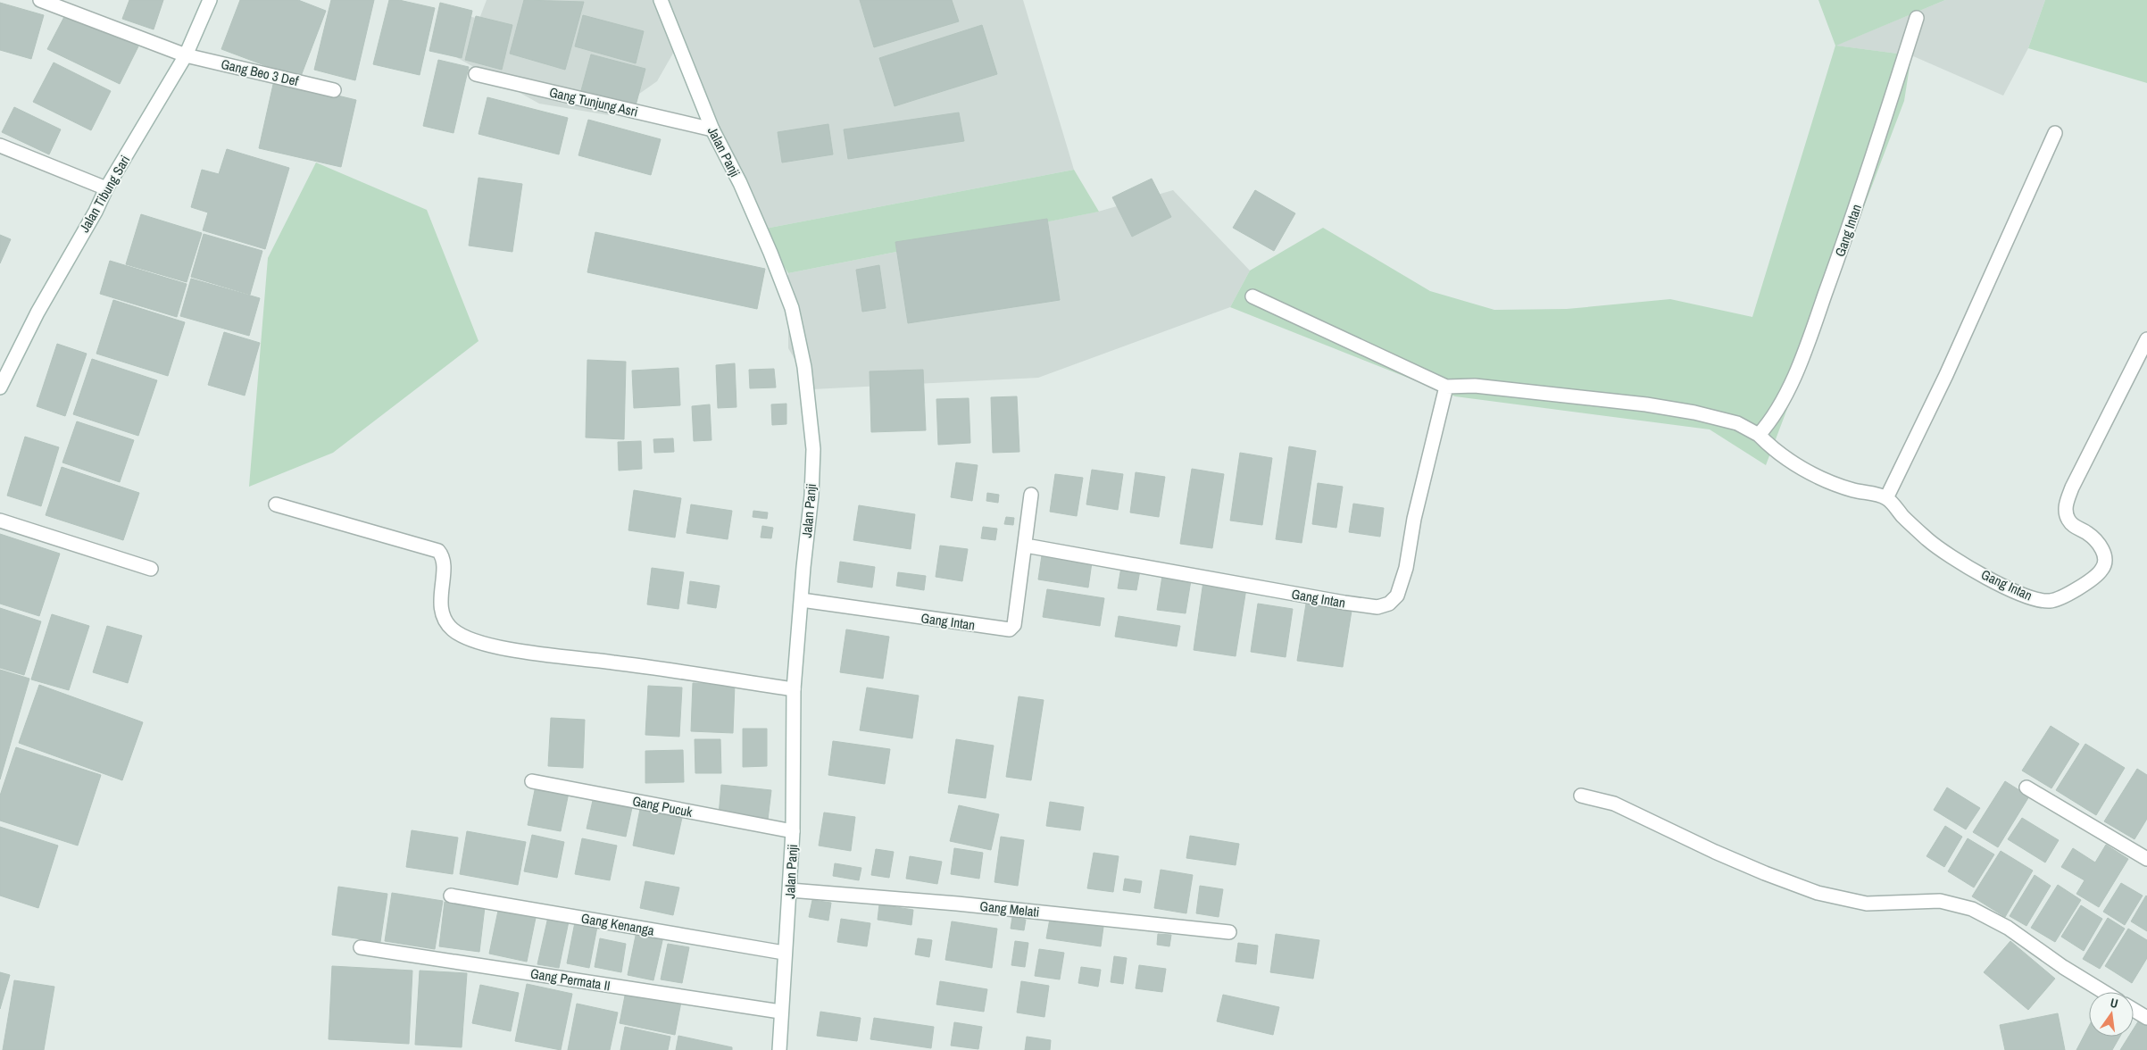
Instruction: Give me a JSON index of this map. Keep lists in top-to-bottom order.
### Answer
{
  "streets": {
    "street": [
      "Gang Beo 3 Def",
      "Gang Tunjung Asri",
      "Jalan Panji",
      "Jalan Tibung Sari",
      "Gang Intan",
      "Gang Pucuk",
      "Gang Melati",
      "Gang Kenanga",
      "Gang Permata II"
    ]
  },
  "crossings": [
    ["Gang Beo 3 Def", "Jalan Tibung Sari"],
    ["Gang Tunjung Asri", "Jalan Panji"],
    ["Jalan Panji", "Gang Intan"],
    ["Jalan Panji", "Gang Pucuk"],
    ["Jalan Panji", "Gang Melati"],
    ["Jalan Panji", "Gang Kenanga"],
    ["Jalan Panji", "Gang Permata II"]
  ],
  "north": "top"
}
